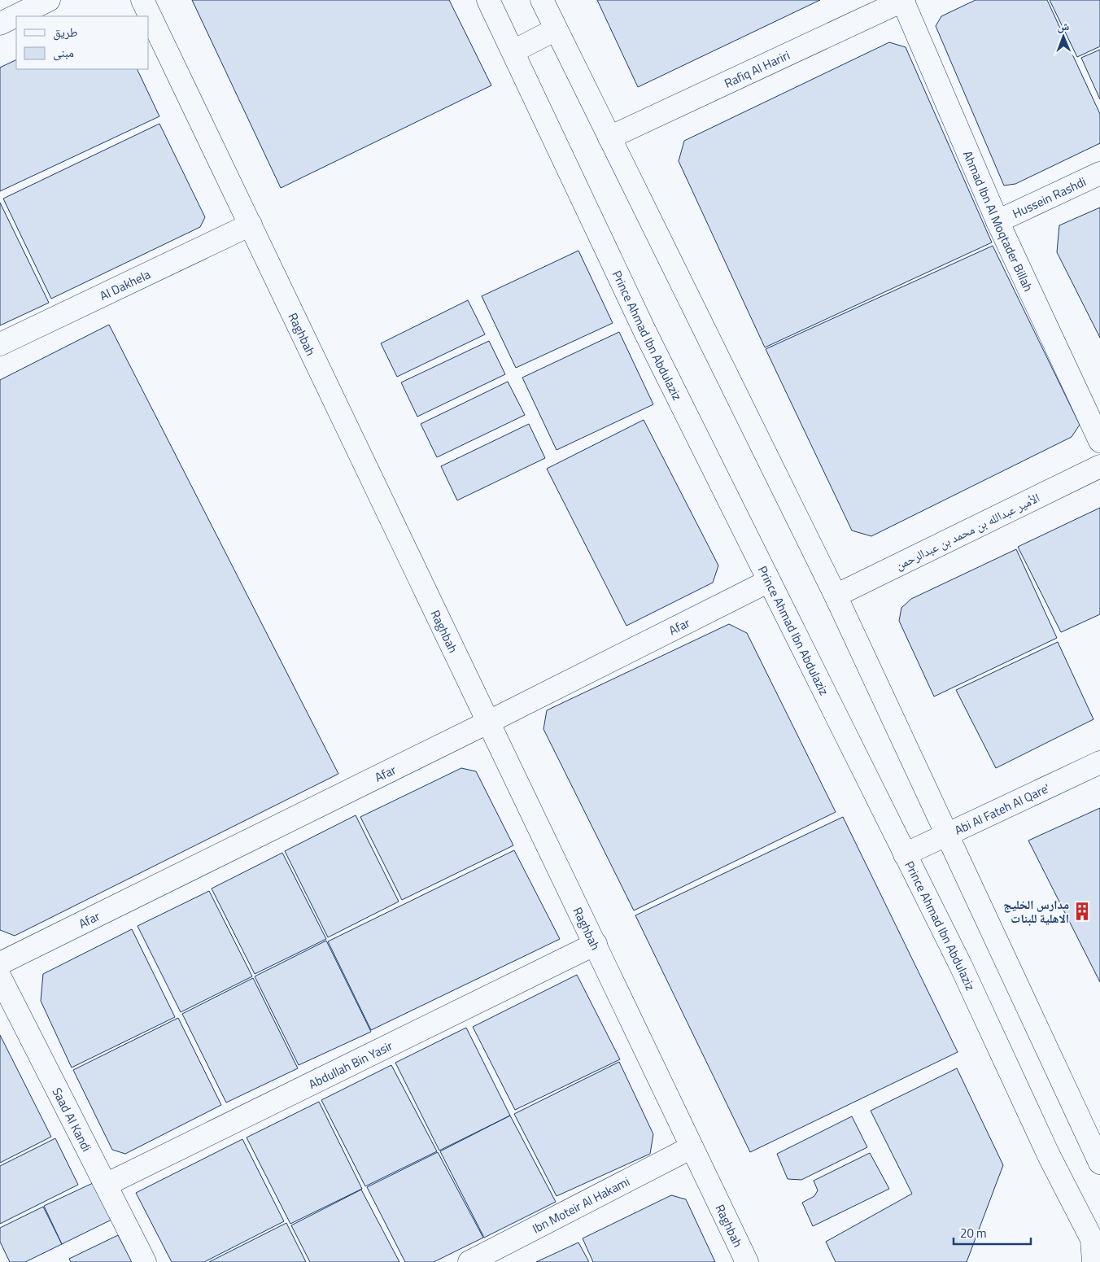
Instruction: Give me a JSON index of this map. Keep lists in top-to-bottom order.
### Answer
{
  "streets": {
    "street": [
      "Rafiq Al Hariri",
      "Hussein Rashdi",
      "Ahmad Ibn Al Moqtader Billah",
      "Al Dakhela",
      "Raghbah",
      "Prince Ahmad Ibn Abdulaziz",
      "الأمير عبدالله بن محمد بن عبدالرحمن",
      "Afar",
      "Abi Al Fateh Al Qare'",
      "Abdullah Bin Yasir",
      "Saad Al Kandi",
      "Ibn Moteir Al Hakami"
    ]
  },
  "crossings": [
    ["Rafiq Al Hariri", "Ahmad Ibn Al Moqtader Billah"],
    ["Hussein Rashdi", "Ahmad Ibn Al Moqtader Billah"],
    ["Al Dakhela", "Raghbah"],
    ["Raghbah", "Afar"],
    ["Raghbah", "Abdullah Bin Yasir"],
    ["Raghbah", "Ibn Moteir Al Hakami"],
    ["Prince Ahmad Ibn Abdulaziz", "Afar"],
    ["Prince Ahmad Ibn Abdulaziz", "Abi Al Fateh Al Qare'"],
    ["Abdullah Bin Yasir", "Saad Al Kandi"]
  ],
  "places": {
    "building": ["مدارس الخليج الاهلية للبنات"]
  },
  "legend": ["طريق", "مبنى"],
  "scale_bar": "20 m",
  "north": "top"
}
